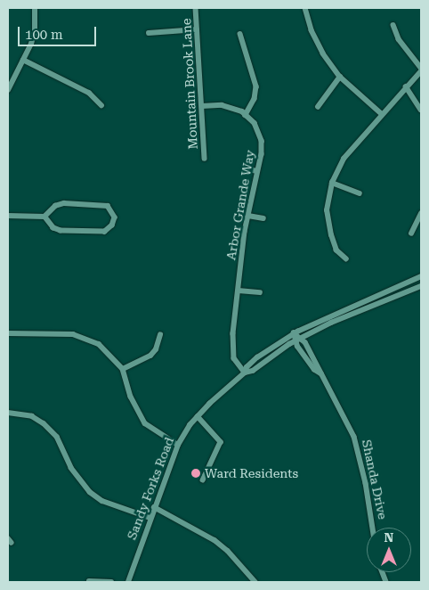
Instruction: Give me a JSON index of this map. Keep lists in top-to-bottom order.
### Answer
{
  "streets": {
    "street": [
      "Mountain Brook Lane",
      "Arbor Grande Way",
      "Shanda Drive",
      "Sandy Forks Road"
    ]
  },
  "crossings": [
    ["Arbor Grande Way", "Sandy Forks Road"],
    ["Shanda Drive", "Sandy Forks Road"]
  ],
  "places": ["Ward Residents"],
  "scale_bar": "100 m",
  "north": "top"
}
